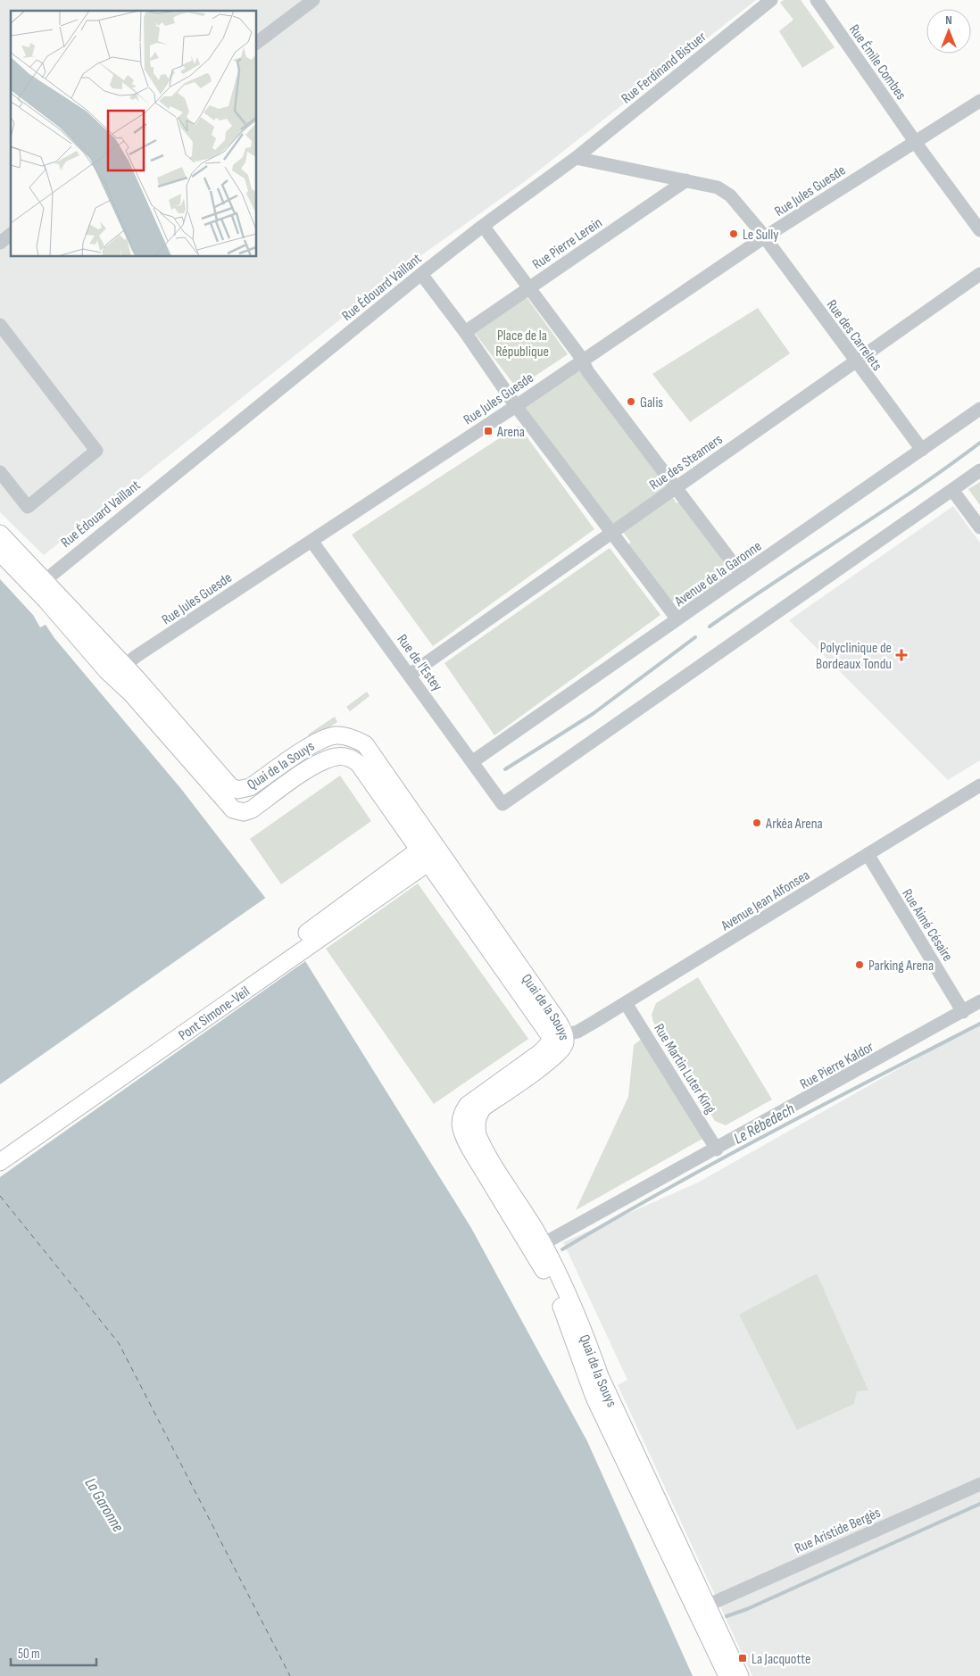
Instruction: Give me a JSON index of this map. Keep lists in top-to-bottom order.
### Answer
{
  "streets": {
    "main road": ["Quai de la Souys", "Pont Simone-Veil"],
    "street": [
      "Rue Émile Combes",
      "Rue Ferdinand Bistuer",
      "Rue Jules Guesde",
      "Rue Pierre Lerein",
      "Rue Édouard Vaillant",
      "Rue des Carrelets",
      "Rue des Steamers",
      "Avenue de la Garonne",
      "Rue de l'Estey",
      "Avenue Jean Alfonsea",
      "Rue Aimé Césaire",
      "Rue Pierre Kaldor",
      "Rue Martin Luter King",
      "Rue Aristide Bergès"
    ]
  },
  "crossings": [
    ["Rue Émile Combes", "Rue Jules Guesde"],
    ["Rue Ferdinand Bistuer", "Rue Édouard Vaillant"],
    ["Rue Jules Guesde", "Rue des Carrelets"],
    ["Rue Jules Guesde", "Rue de l'Estey"],
    ["Rue Jules Guesde", "Quai de la Souys"],
    ["Rue Édouard Vaillant", "Quai de la Souys"],
    ["Rue des Carrelets", "Rue des Steamers"],
    ["Rue des Carrelets", "Avenue de la Garonne"],
    ["Rue des Steamers", "Rue de l'Estey"],
    ["Avenue de la Garonne", "Rue de l'Estey"],
    ["Quai de la Souys", "Avenue Jean Alfonsea"],
    ["Quai de la Souys", "Pont Simone-Veil"],
    ["Quai de la Souys", "Rue Pierre Kaldor"],
    ["Quai de la Souys", "Rue Aristide Bergès"],
    ["Avenue Jean Alfonsea", "Rue Aimé Césaire"],
    ["Avenue Jean Alfonsea", "Rue Martin Luter King"],
    ["Rue Aimé Césaire", "Rue Pierre Kaldor"],
    ["Rue Pierre Kaldor", "Rue Martin Luter King"]
  ],
  "water": ["Le Rébedech", "La Garonne"],
  "parks": ["Place de la République"],
  "places": {
    "other": [
      "Le Sully",
      "Galis",
      "Arkéa Arena",
      "Parking Arena"
    ],
    "transit": ["Arena", "La Jacquotte"],
    "health": ["Polyclinique de Bordeaux Tondu"]
  },
  "scale_bar": "50 m",
  "north": "top"
}
